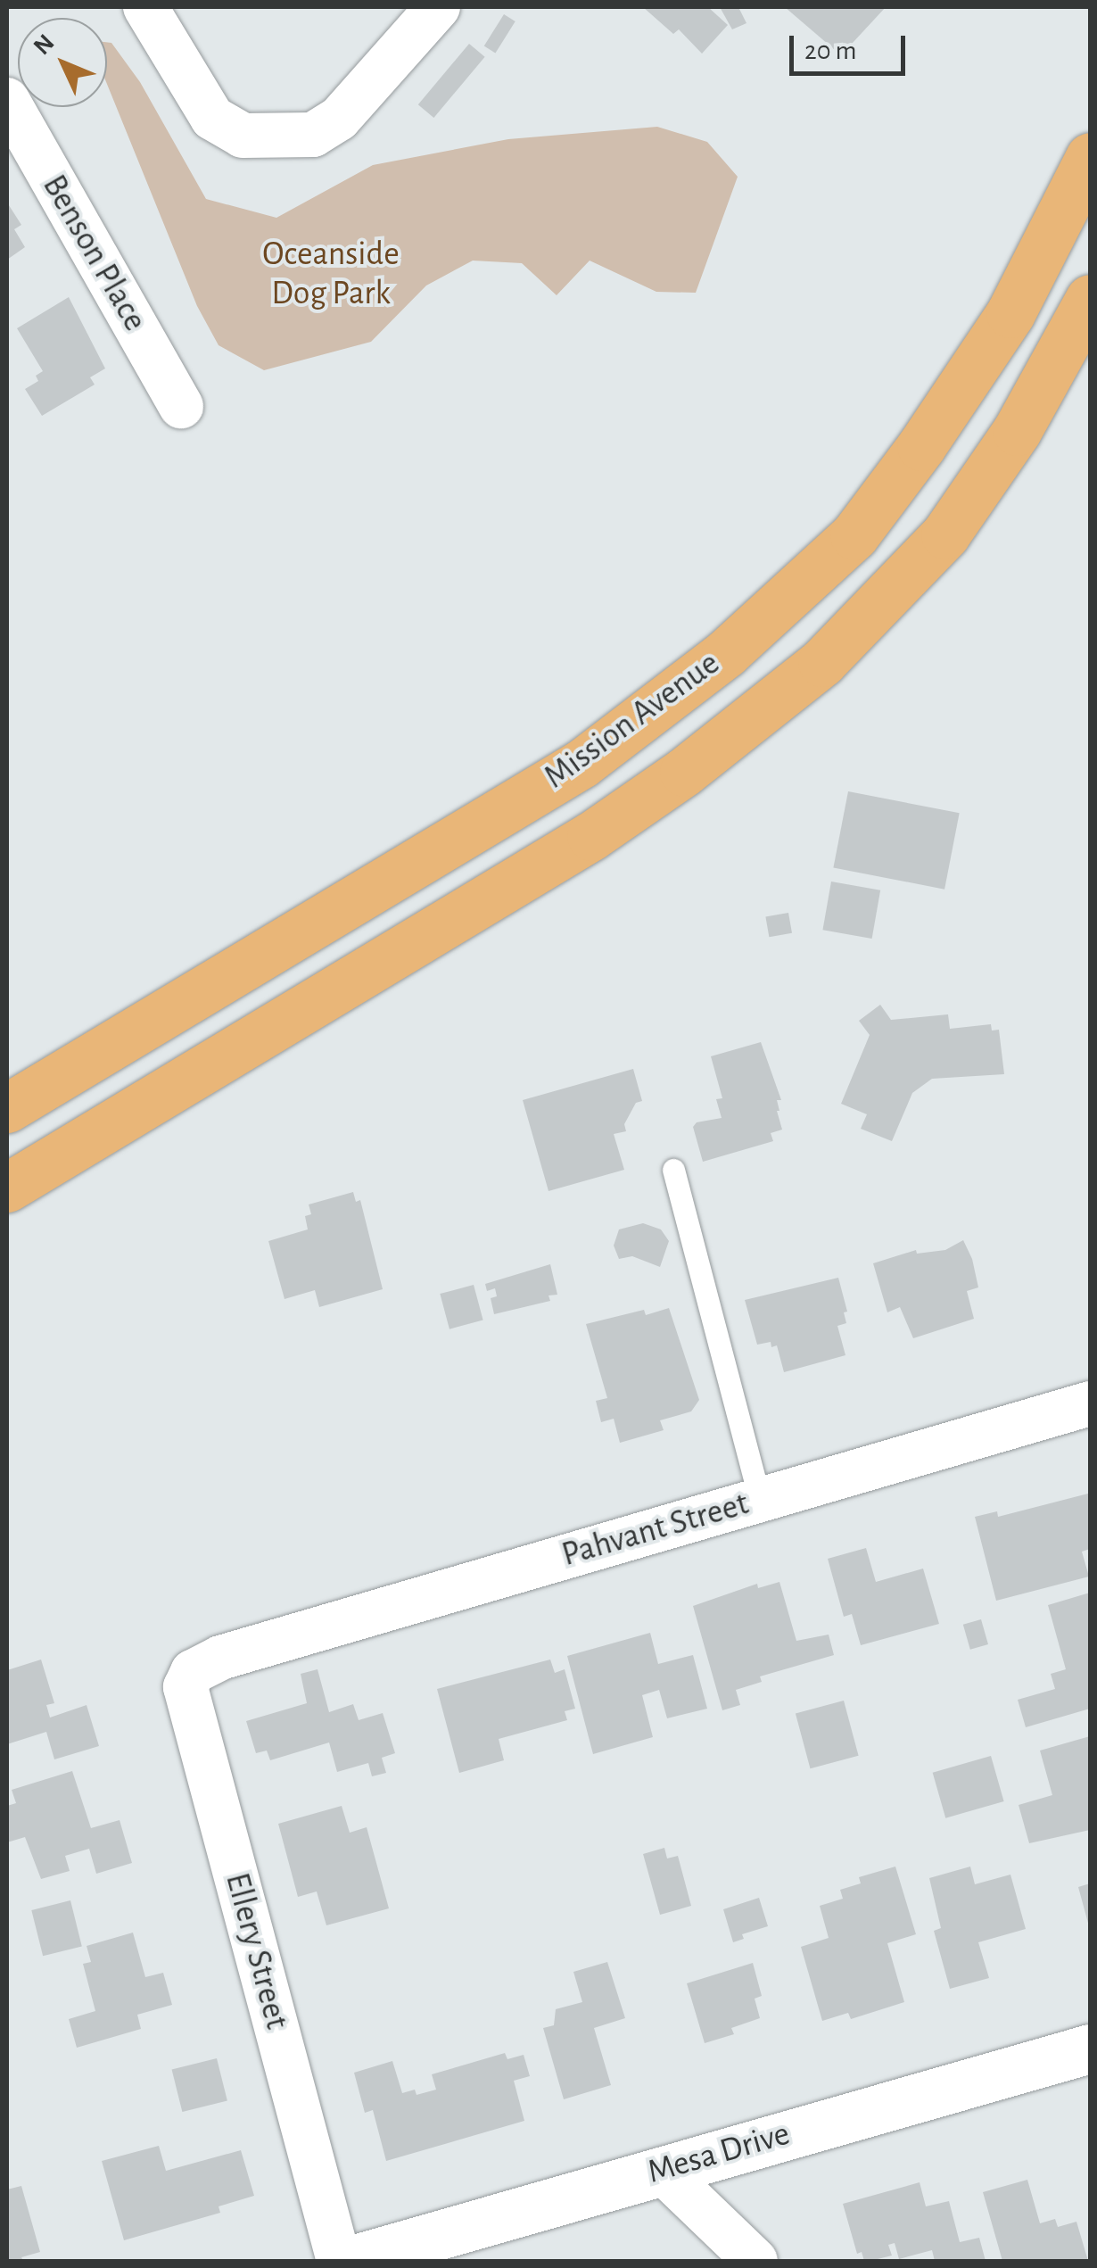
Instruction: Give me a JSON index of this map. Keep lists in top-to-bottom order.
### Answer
{
  "streets": {
    "main road": ["Mission Avenue", "Mesa Drive"],
    "street": ["Benson Place", "Pahvant Street", "Ellery Street"]
  },
  "crossings": [
    ["Pahvant Street", "Ellery Street"]
  ],
  "parks": ["Oceanside Dog Park"],
  "scale_bar": "20 m",
  "north": "top left"
}
